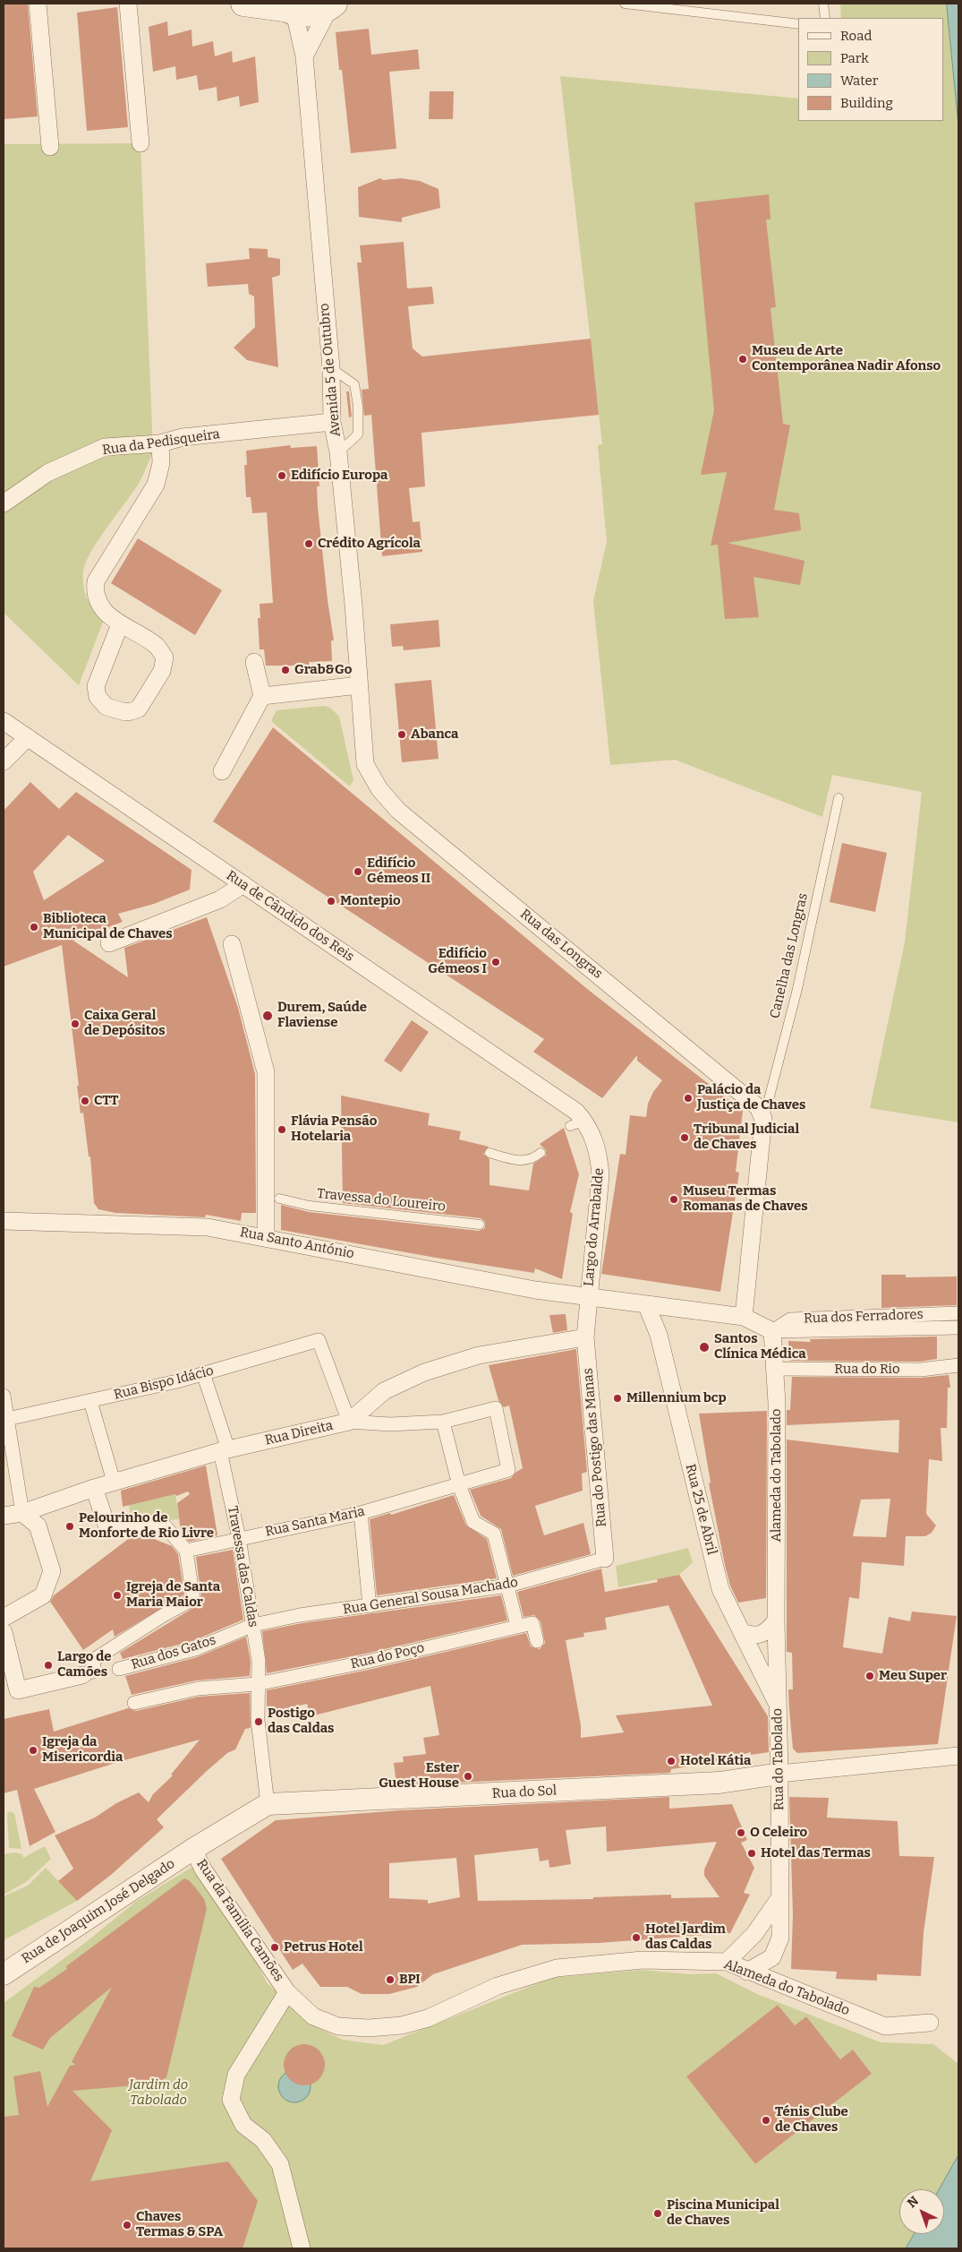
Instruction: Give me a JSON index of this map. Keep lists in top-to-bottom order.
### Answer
{
  "streets": {
    "street": [
      "Avenida 5 de Outubro",
      "Rua da Pedisqueira",
      "Rua de Cândido dos Reis",
      "Rua das Longras",
      "Largo do Arrabalde",
      "Rua Santo António",
      "Rua dos Ferradores",
      "Rua do Rio",
      "Rua Bispo Idácio",
      "Rua Direita",
      "Rua do Postigo das Manas",
      "Alameda do Tabolado",
      "Rua 25 de Abril",
      "Rua Santa Maria",
      "Travessa das Caldas",
      "Rua General Sousa Machado",
      "Rua dos Gatos",
      "Rua do Poço",
      "Rua do Tabolado",
      "Rua do Sol",
      "Rua de Joaquim José Delgado",
      "Rua da Família Camões"
    ],
    "lane": ["Canelha das Longras", "Travessa do Loureiro"]
  },
  "crossings": [
    ["Avenida 5 de Outubro", "Rua da Pedisqueira"],
    ["Avenida 5 de Outubro", "Rua das Longras"],
    ["Rua de Cândido dos Reis", "Largo do Arrabalde"],
    ["Rua das Longras", "Canelha das Longras"],
    ["Largo do Arrabalde", "Rua Santo António"],
    ["Largo do Arrabalde", "Rua dos Ferradores"],
    ["Largo do Arrabalde", "Rua Direita"],
    ["Largo do Arrabalde", "Rua do Postigo das Manas"],
    ["Largo do Arrabalde", "Alameda do Tabolado"],
    ["Largo do Arrabalde", "Rua 25 de Abril"],
    ["Rua dos Ferradores", "Alameda do Tabolado"],
    ["Rua do Rio", "Alameda do Tabolado"],
    ["Rua Bispo Idácio", "Rua Direita"],
    ["Rua Bispo Idácio", "Travessa das Caldas"],
    ["Rua Direita", "Rua do Postigo das Manas"],
    ["Rua Direita", "Travessa das Caldas"],
    ["Rua do Postigo das Manas", "Rua General Sousa Machado"],
    ["Alameda do Tabolado", "Rua do Tabolado"],
    ["Alameda do Tabolado", "Rua da Família Camões"],
    ["Rua 25 de Abril", "Rua do Tabolado"],
    ["Rua Santa Maria", "Travessa das Caldas"],
    ["Travessa das Caldas", "Rua General Sousa Machado"],
    ["Travessa das Caldas", "Rua dos Gatos"],
    ["Travessa das Caldas", "Rua do Poço"],
    ["Rua General Sousa Machado", "Rua dos Gatos"],
    ["Rua do Tabolado", "Rua do Sol"],
    ["Rua do Sol", "Rua de Joaquim José Delgado"],
    ["Rua de Joaquim José Delgado", "Rua da Família Camões"]
  ],
  "parks": ["Jardim do Tabolado"],
  "places": [
    "Museu de Arte Contemporânea Nadir Afonso",
    "Edifício Europa",
    "Crédito Agrícola",
    "Grab&Go",
    "Abanca",
    "Edifício Gémeos II",
    "Montepio",
    "Biblioteca Municipal de Chaves",
    "Edifício Gémeos I",
    "Durem, Saúde Flaviense",
    "Caixa Geral de Depósitos",
    "Palácio da Justiça de Chaves",
    "CTT",
    "Flávia Pensão Hotelaria",
    "Tribunal Judicial de Chaves",
    "Museu Termas Romanas de Chaves",
    "Santos Clínica Médica",
    "Millennium bcp",
    "Pelourinho de Monforte de Rio Livre",
    "Igreja de Santa Maria Maior",
    "Largo de Camões",
    "Meu Super",
    "Postigo das Caldas",
    "Igreja da Misericordia",
    "Hotel Kátia",
    "Ester Guest House",
    "O Celeiro",
    "Hotel das Termas",
    "Hotel Jardim das Caldas",
    "Petrus Hotel",
    "BPI",
    "Ténis Clube de Chaves",
    "Piscina Municipal de Chaves",
    "Chaves Termas & SPA"
  ],
  "legend": [
    "Road",
    "Park",
    "Water",
    "Building"
  ],
  "north": "top left"
}
